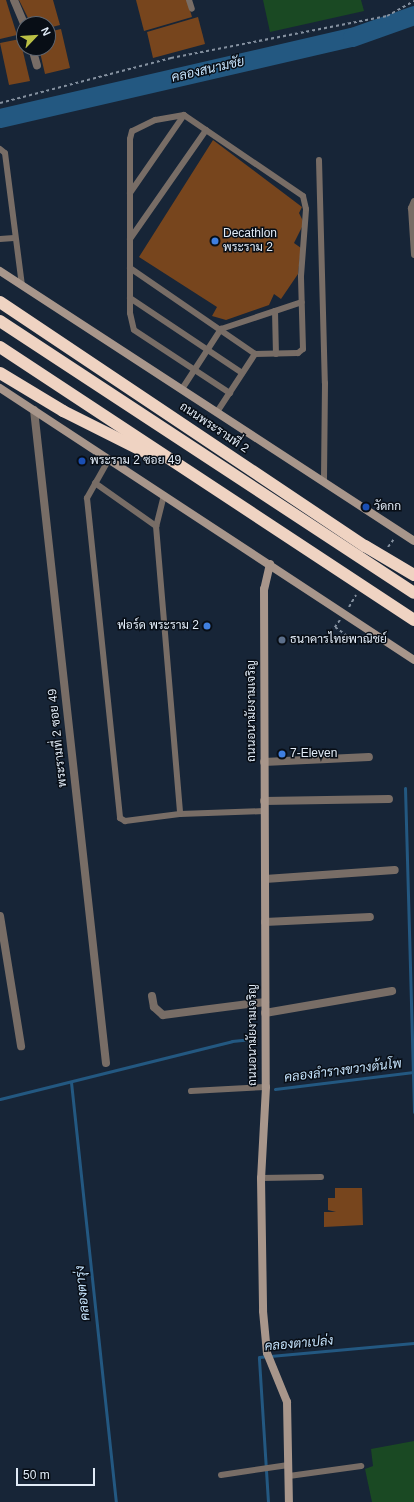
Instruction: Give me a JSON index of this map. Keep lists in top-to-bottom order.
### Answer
{
  "streets": {
    "highway": ["ถนนพระรามที่ 2"],
    "main road": ["ถนนอนามัยงามเจริญ"],
    "street": ["พระรามที่ 2 ซอย 49"]
  },
  "water": [
    "คลองสนามชัย",
    "คลองลำรางขวางต้นโพ",
    "คลองตารุ่ง",
    "คลองตาเปล่ง"
  ],
  "places": [
    "Decathlon พระราม 2",
    "พระราม 2 ซอย 49",
    "วัดกก",
    "ฟอร์ด พระราม 2",
    "ธนาคารไทยพาณิชย์",
    "7-Eleven"
  ],
  "scale_bar": "50 m",
  "north": "top right"
}
